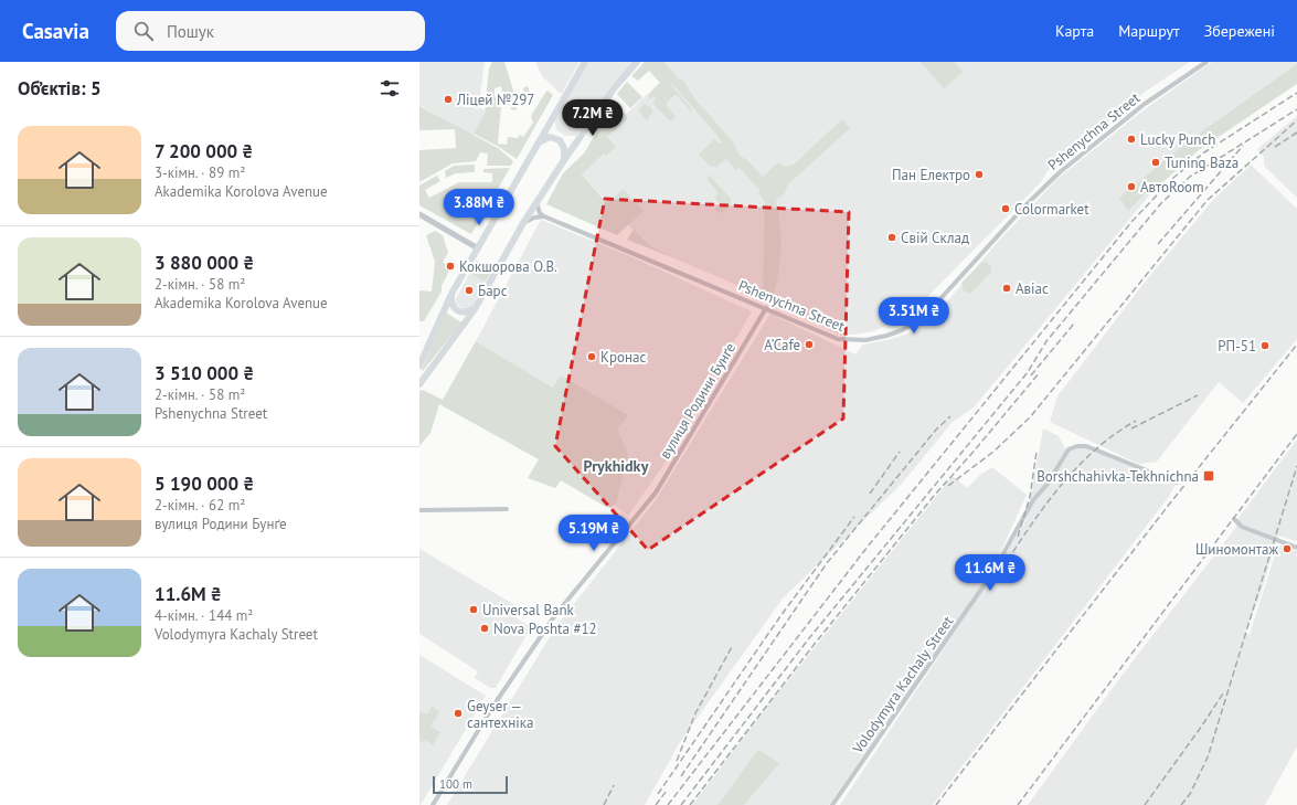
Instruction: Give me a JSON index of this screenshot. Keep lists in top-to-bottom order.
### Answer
{
  "streets": {
    "street": ["Pshenychna Street", "вулиця Родини Бунґе", "Volodymyra Kachaly Street"]
  },
  "crossings": [
    ["Pshenychna Street", "вулиця Родини Бунґе"]
  ],
  "districts": ["Prykhidky"],
  "places": {
    "other": [
      "Ліцей №297",
      "Lucky Punch",
      "Tuning Baza",
      "Пан Електро",
      "АвтоRoom",
      "Colormarket",
      "Свій Склад",
      "Кокшорова О.В.",
      "Авіас",
      "Барс",
      "A’Cafe",
      "РП-51",
      "Кронас",
      "Шиномонтаж",
      "Universal Bank",
      "Nova Poshta #12",
      "Geyser — сантехніка"
    ],
    "transit": ["Borshchahivka-Tekhnichna"]
  },
  "scale_bar": "100 m",
  "page": {
    "header": "Casavia",
    "search": "Пошук",
    "nav": ["Карта", "Маршрут", "Збережені"],
    "heading": "Об’єктів: 5",
    "price": [
      "7.2M ₴",
      "3.88M ₴",
      "3.51M ₴",
      "5.19M ₴",
      "11.6M ₴"
    ],
    "list": [
      {
        "name": "7 200 000 ₴",
        "note": "3-кімн. · 89 m² · Akademika Korolova Avenue"
      },
      {
        "name": "3 880 000 ₴",
        "note": "2-кімн. · 58 m² · Akademika Korolova Avenue"
      },
      {
        "name": "3 510 000 ₴",
        "note": "2-кімн. · 58 m² · Pshenychna Street"
      },
      {
        "name": "5 190 000 ₴",
        "note": "2-кімн. · 62 m² · вулиця Родини Бунґе"
      },
      {
        "name": "11.6M ₴",
        "note": "4-кімн. · 144 m² · Volodymyra Kachaly Street"
      }
    ],
    "scale": "100 m"
  }
}
